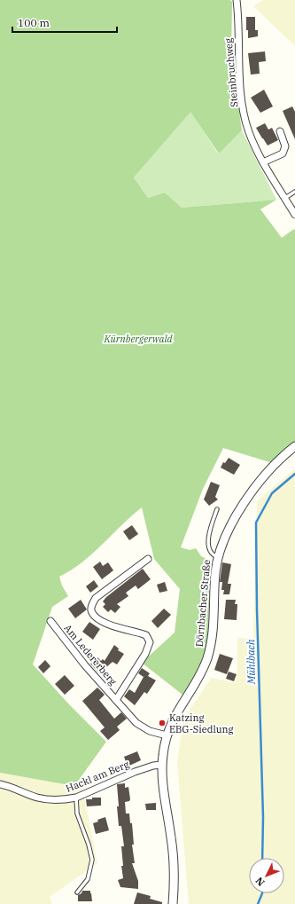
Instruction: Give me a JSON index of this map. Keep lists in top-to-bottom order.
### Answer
{
  "streets": {
    "street": [
      "Steinbruchweg",
      "Dörnbacher Straße",
      "Am Ledererberg",
      "Hackl am Berg"
    ]
  },
  "crossings": [
    ["Dörnbacher Straße", "Am Ledererberg"],
    ["Dörnbacher Straße", "Hackl am Berg"]
  ],
  "water": ["Mühlbach"],
  "parks": ["Kürnbergerwald"],
  "places": ["Katzing EBG-Siedlung"],
  "scale_bar": "100 m",
  "north": "bottom left"
}
